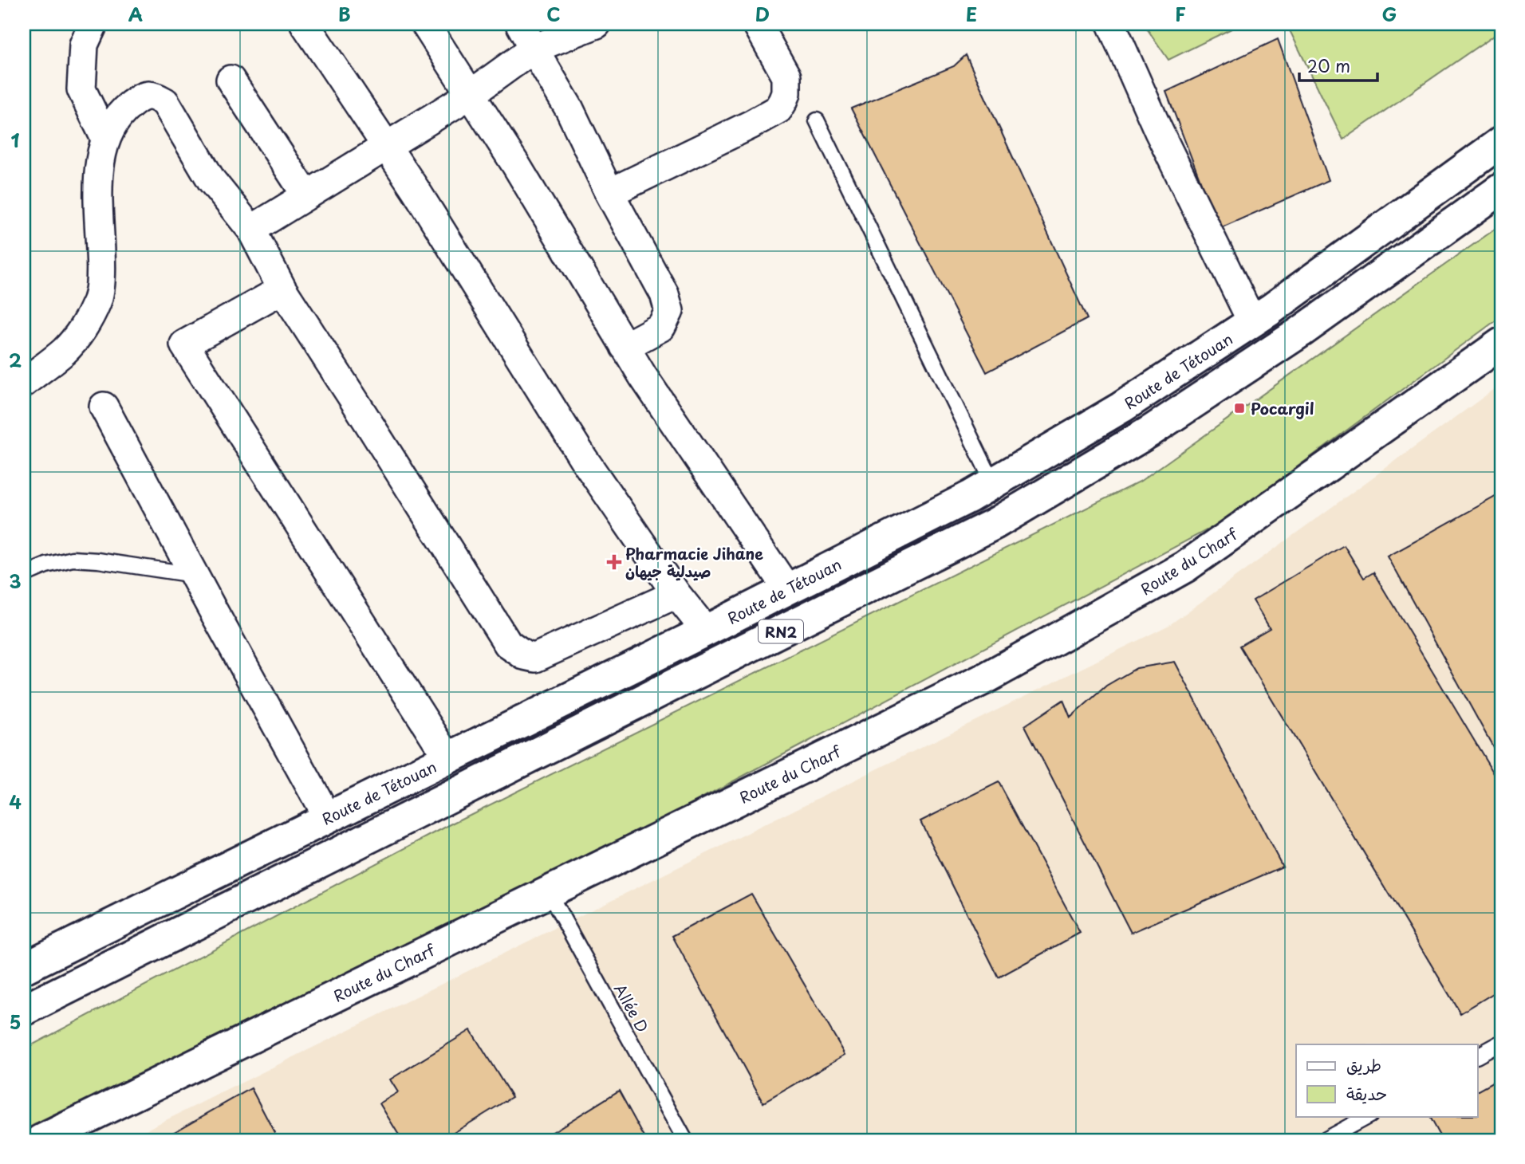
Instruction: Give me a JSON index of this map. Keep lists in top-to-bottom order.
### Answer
{
  "streets": {
    "main road": ["Route de Tétouan", "Route du Charf", "RN2"],
    "lane": ["Allée D"]
  },
  "crossings": [
    ["Route du Charf", "Allée D"]
  ],
  "places": {
    "transit": ["Pocargil"],
    "health": ["Pharmacie Jihane صيدلية جيهان"]
  },
  "legend": ["طريق", "حديقة"],
  "scale_bar": "20 m",
  "grid": {
    "columns": [
      "A",
      "B",
      "C",
      "D",
      "E",
      "F",
      "G"
    ],
    "rows": [
      "1",
      "2",
      "3",
      "4",
      "5"
    ]
  }
}
